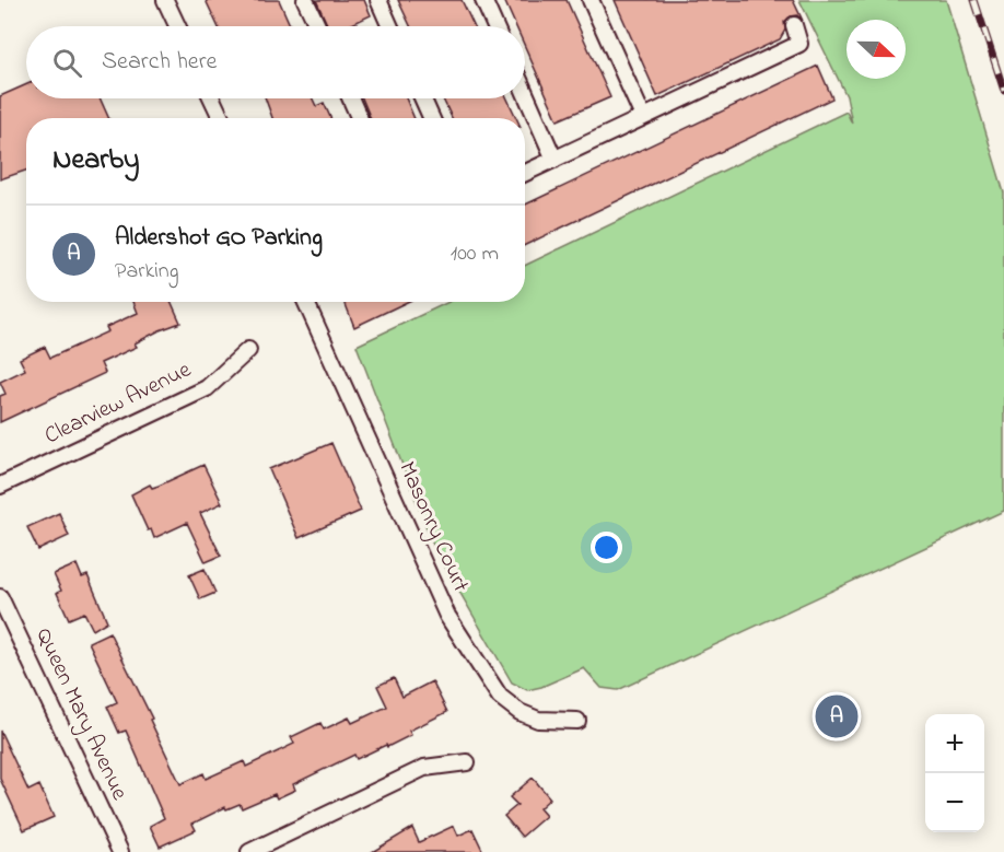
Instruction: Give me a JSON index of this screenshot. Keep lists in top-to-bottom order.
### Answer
{
  "streets": {
    "street": ["Clearview Avenue", "Masonry Court", "Queen Mary Avenue"]
  },
  "north": "right",
  "page": {
    "search": "Search here",
    "heading": "Nearby",
    "list": [
      {
        "mark": "A",
        "name": "Aldershot GO Parking",
        "note": "Parking",
        "value": "100 m"
      }
    ],
    "pins": "A",
    "map_buttons": ["+", "−"]
  }
}
